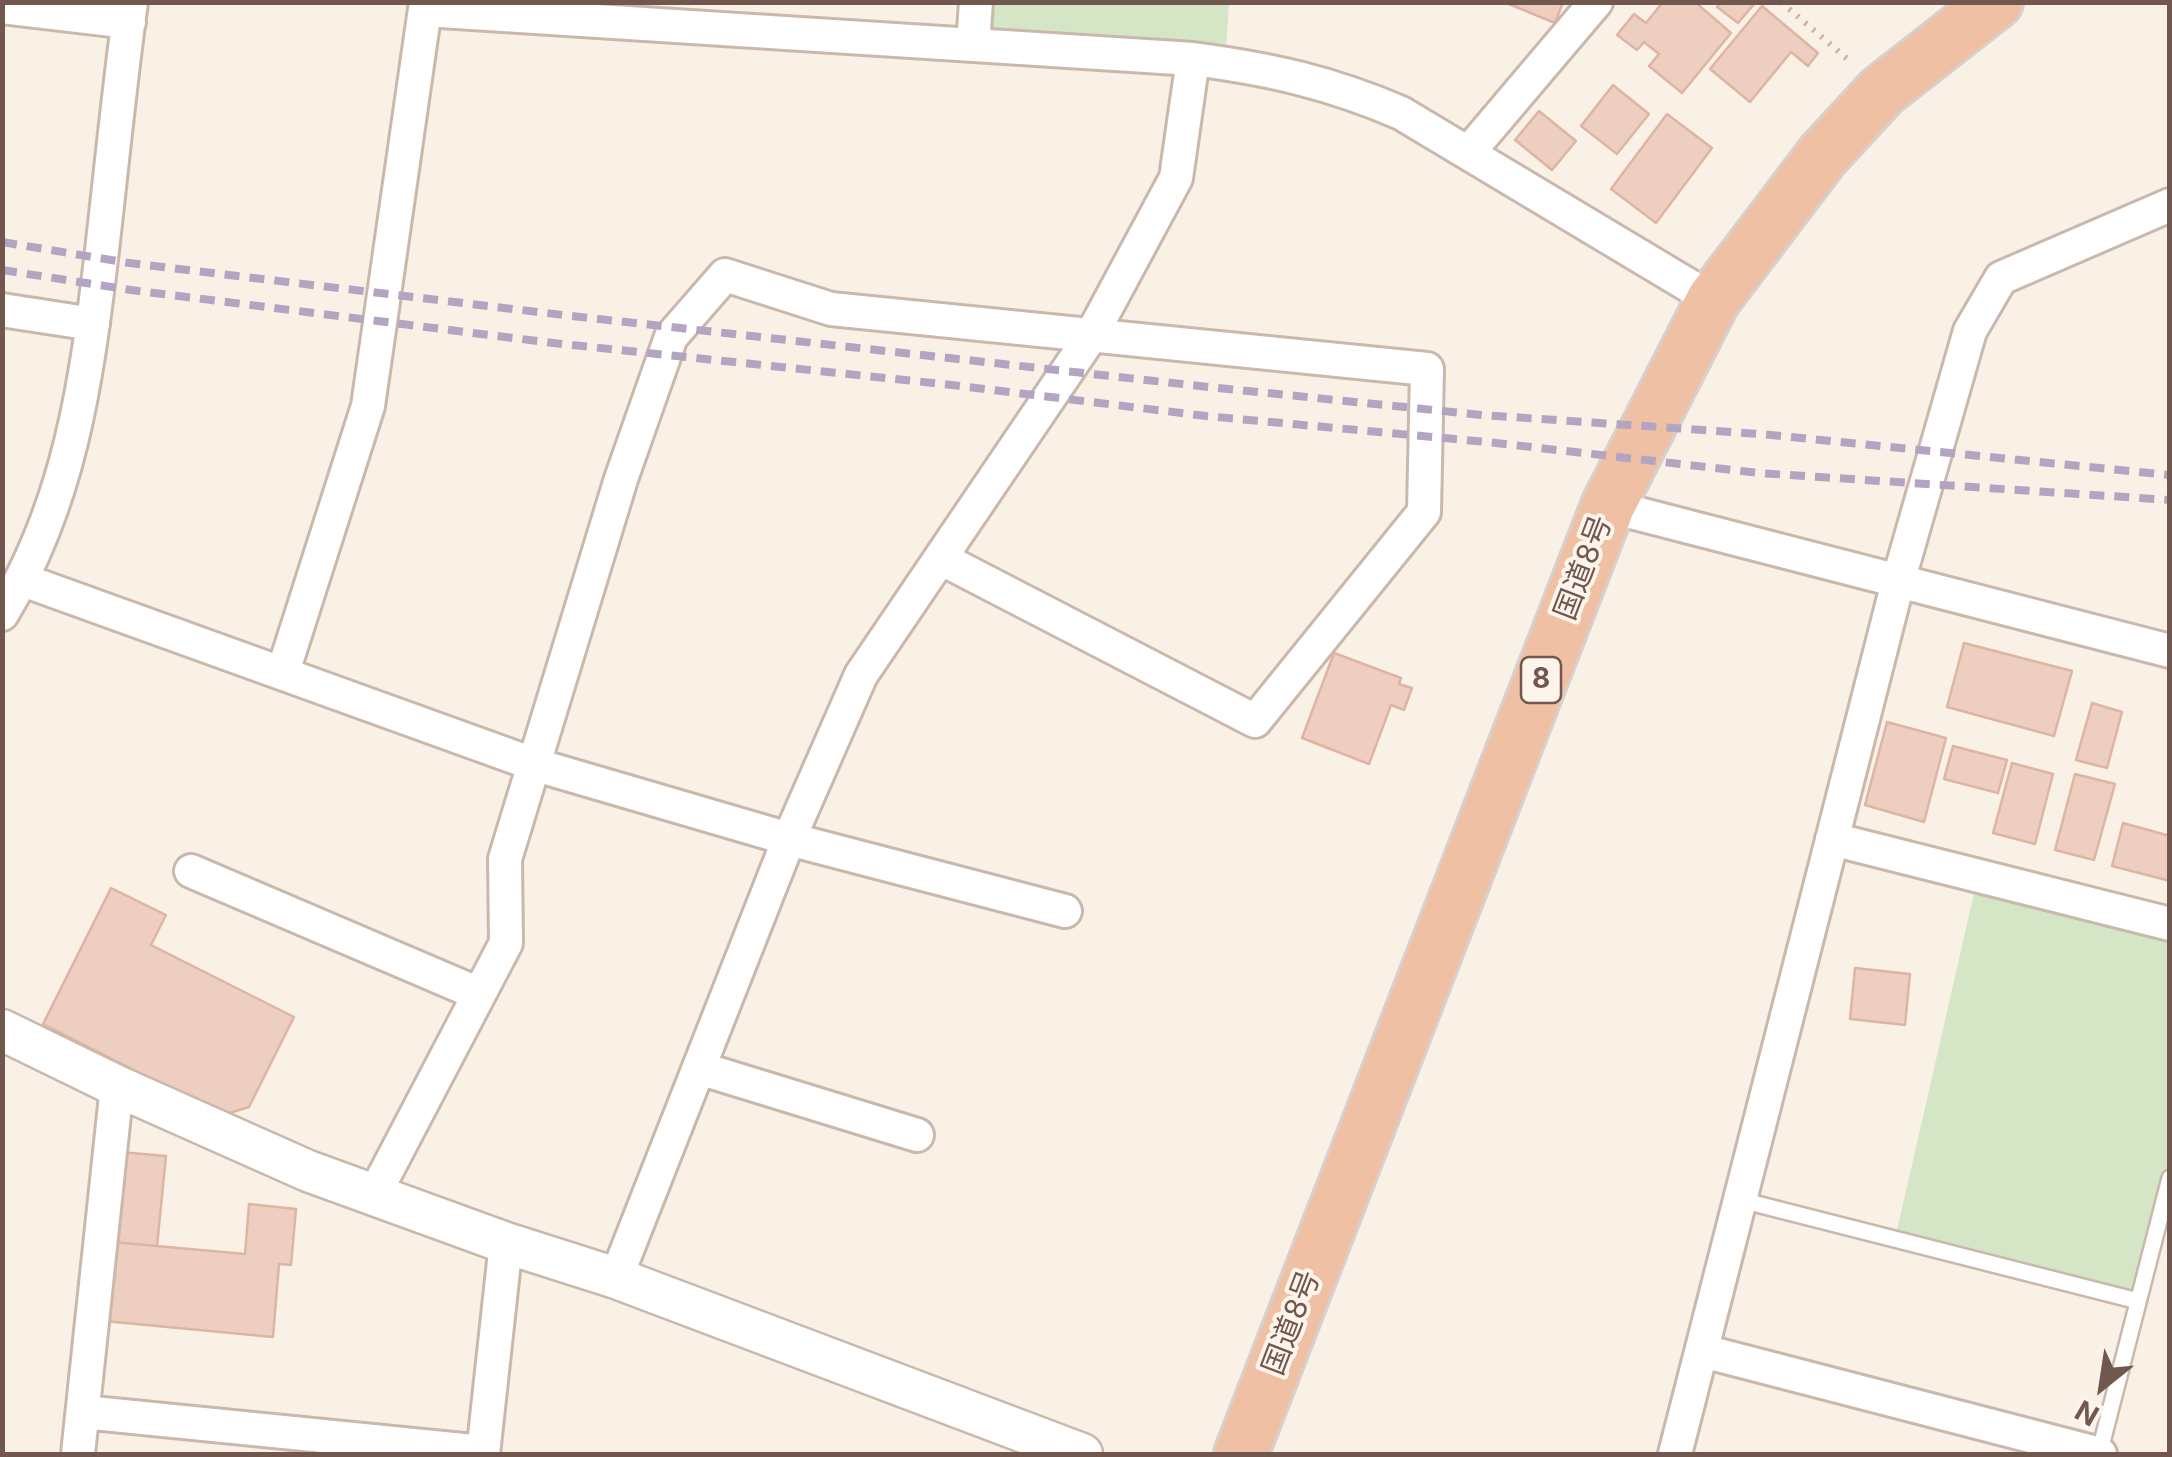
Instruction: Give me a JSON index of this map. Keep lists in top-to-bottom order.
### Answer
{
  "streets": {
    "highway": ["国道8号", "8"]
  },
  "north": "bottom left"
}
